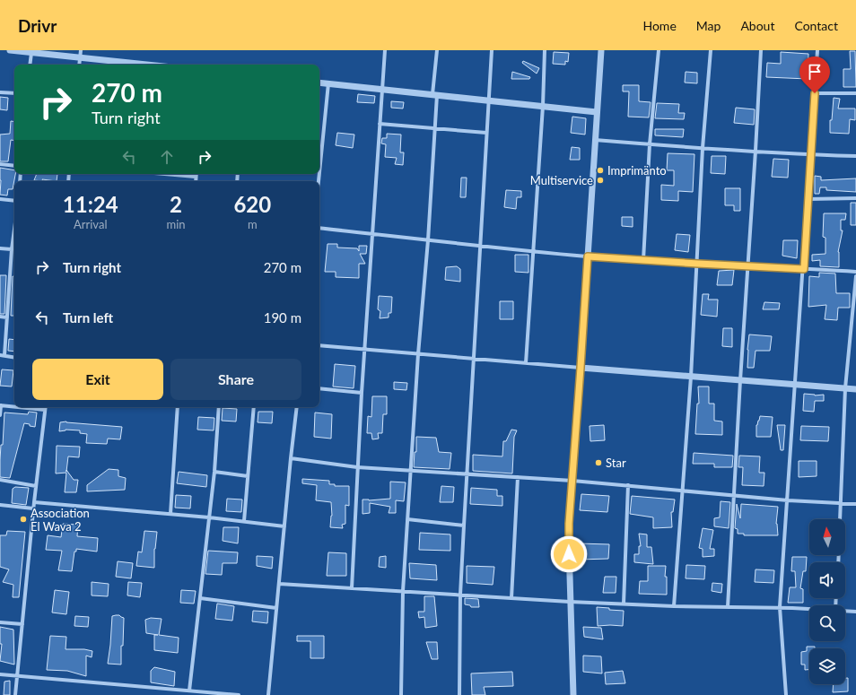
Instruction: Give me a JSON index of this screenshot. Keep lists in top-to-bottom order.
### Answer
{
  "places": [
    "Imprimänto",
    "Multiservice",
    "Star",
    "Association El Wava 2"
  ],
  "north": "top",
  "page": {
    "header": "Drivr",
    "nav": [
      "Home",
      "Map",
      "About",
      "Contact"
    ],
    "turn": ["270 m", "Turn right"],
    "eta": [
      "11:24",
      "Arrival",
      "2",
      "min",
      "620",
      "m"
    ],
    "list": [
      {
        "name": "Turn right",
        "value": "270 m"
      },
      {
        "name": "Turn left",
        "value": "190 m"
      }
    ],
    "buttons": ["Exit", "Share"]
  }
}
